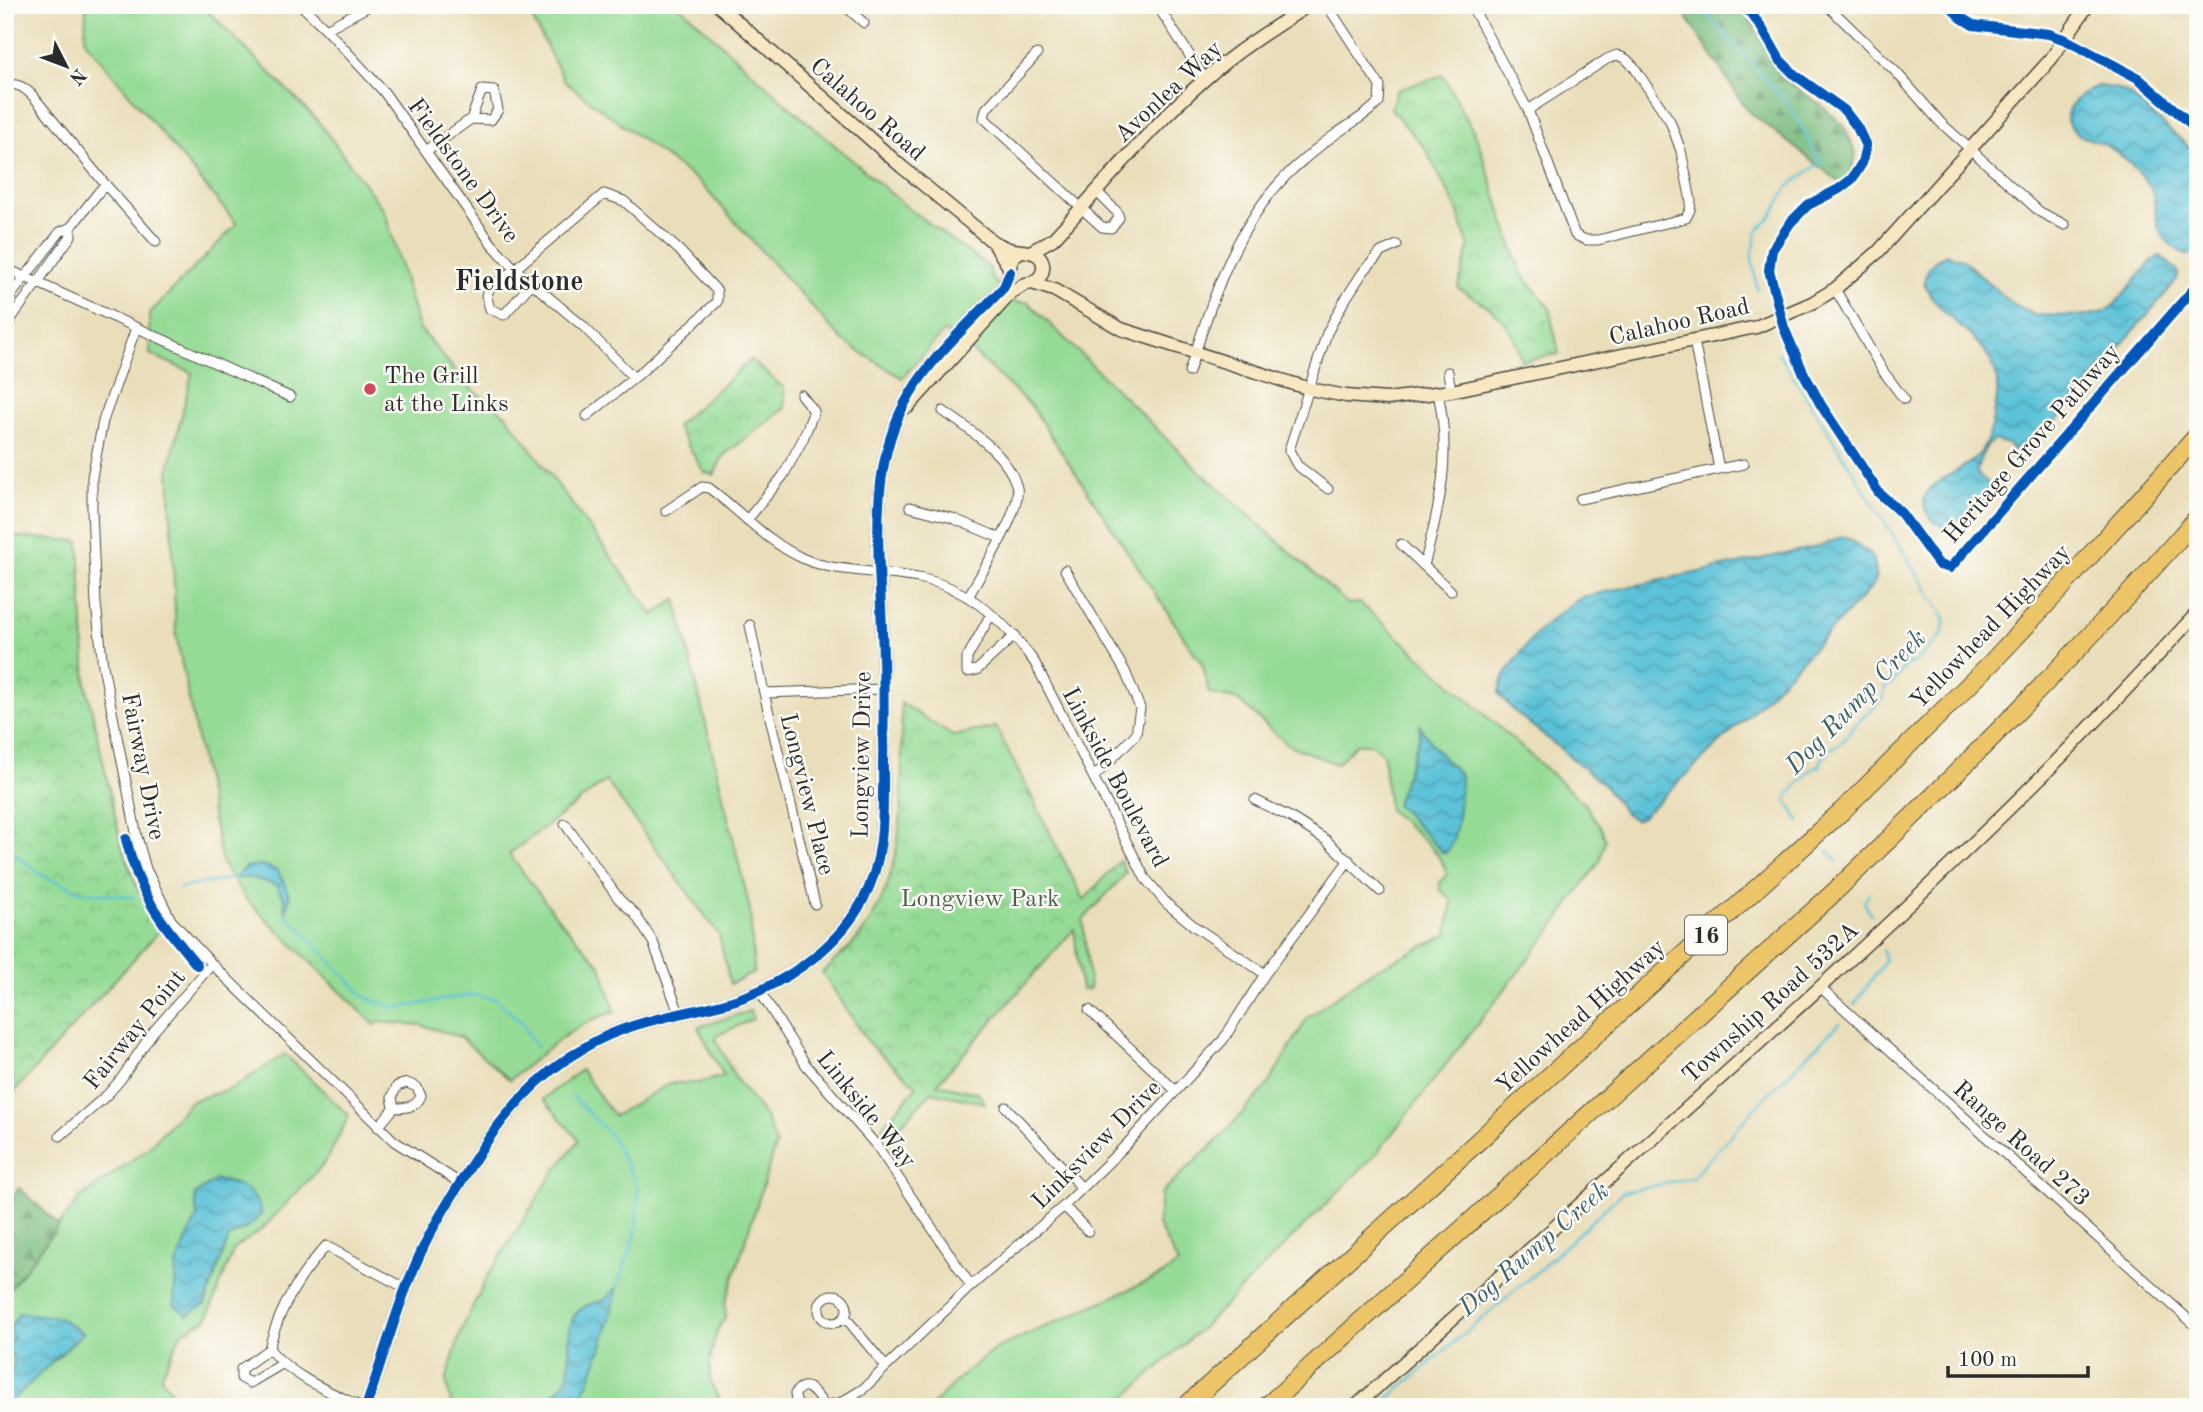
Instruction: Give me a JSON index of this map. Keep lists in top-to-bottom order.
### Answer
{
  "streets": {
    "highway": ["Yellowhead Highway", "16"],
    "street": [
      "Avonlea Way",
      "Calahoo Road",
      "Fieldstone Drive",
      "Longview Drive",
      "Fairway Drive",
      "Linkside Boulevard",
      "Longview Place",
      "Township Road 532A",
      "Fairway Point",
      "Linkside Way",
      "Range Road 273",
      "Linksview Drive"
    ],
    "cycle path": ["Heritage Grove Pathway"]
  },
  "crossings": [
    ["Avonlea Way", "Calahoo Road"],
    ["Avonlea Way", "Longview Drive"],
    ["Calahoo Road", "Longview Drive"],
    ["Longview Drive", "Fairway Drive"],
    ["Longview Drive", "Linkside Boulevard"],
    ["Longview Drive", "Longview Place"],
    ["Longview Drive", "Linkside Way"],
    ["Fairway Drive", "Fairway Point"],
    ["Linkside Boulevard", "Linksview Drive"],
    ["Township Road 532A", "Range Road 273"],
    ["Linkside Way", "Linksview Drive"]
  ],
  "districts": ["Fieldstone"],
  "water": ["Dog Rump Creek"],
  "parks": ["Longview Park"],
  "places": ["The Grill at the Links"],
  "scale_bar": "100 m",
  "north": "bottom right"
}
